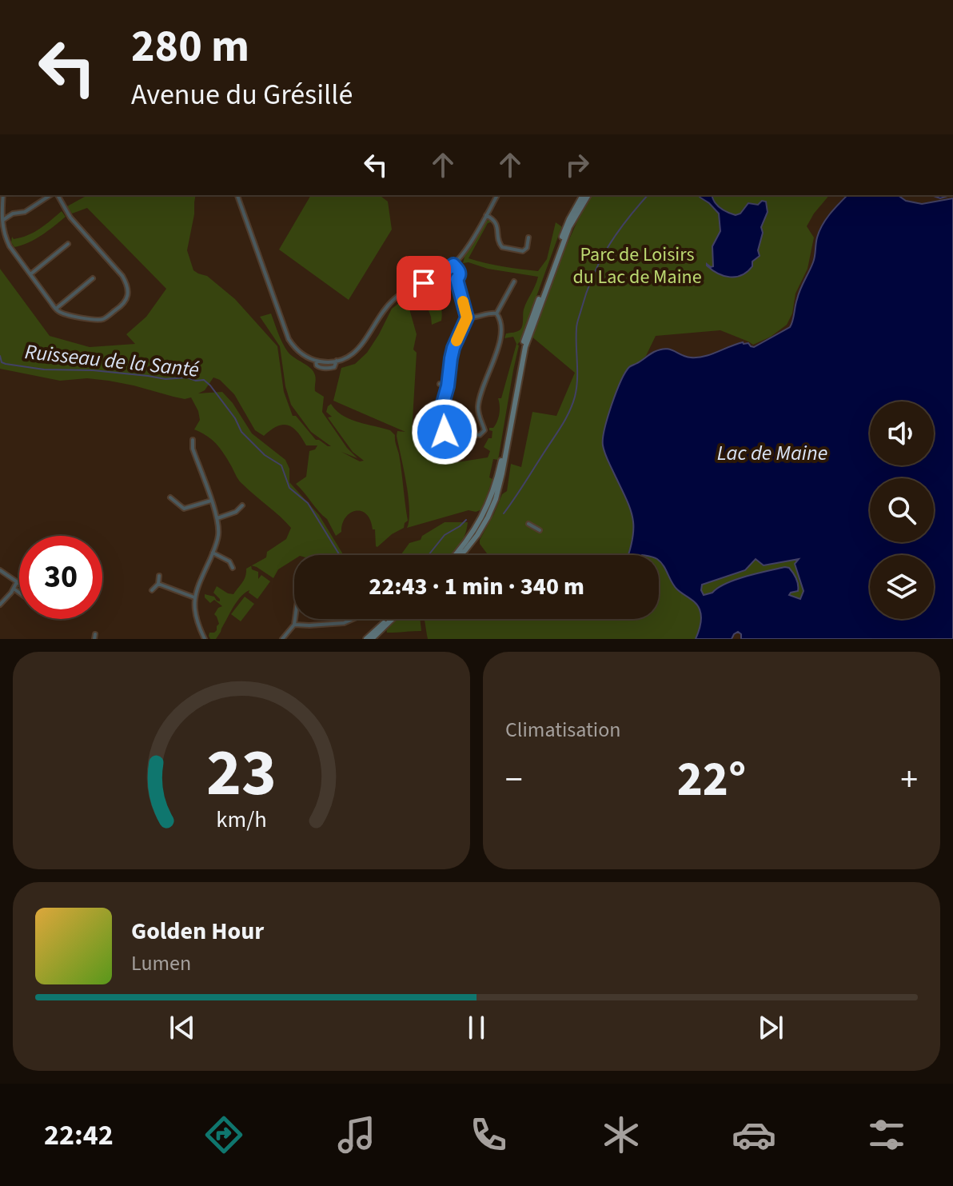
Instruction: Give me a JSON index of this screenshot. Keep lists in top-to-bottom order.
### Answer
{
  "water": ["Ruisseau de la Santé", "Lac de Maine"],
  "parks": ["Parc de Loisirs du Lac de Maine"],
  "page": {
    "turn": ["280 m", "Avenue du Grésillé"],
    "limit": "30",
    "trip": "22:43 · 1 min · 340 m",
    "tile": "Climatisation",
    "heat": ["−", "22°", "+"],
    "song": ["Golden Hour", "Lumen"],
    "tabs": "22:42",
    "gauge": ["23", "km/h"]
  }
}
